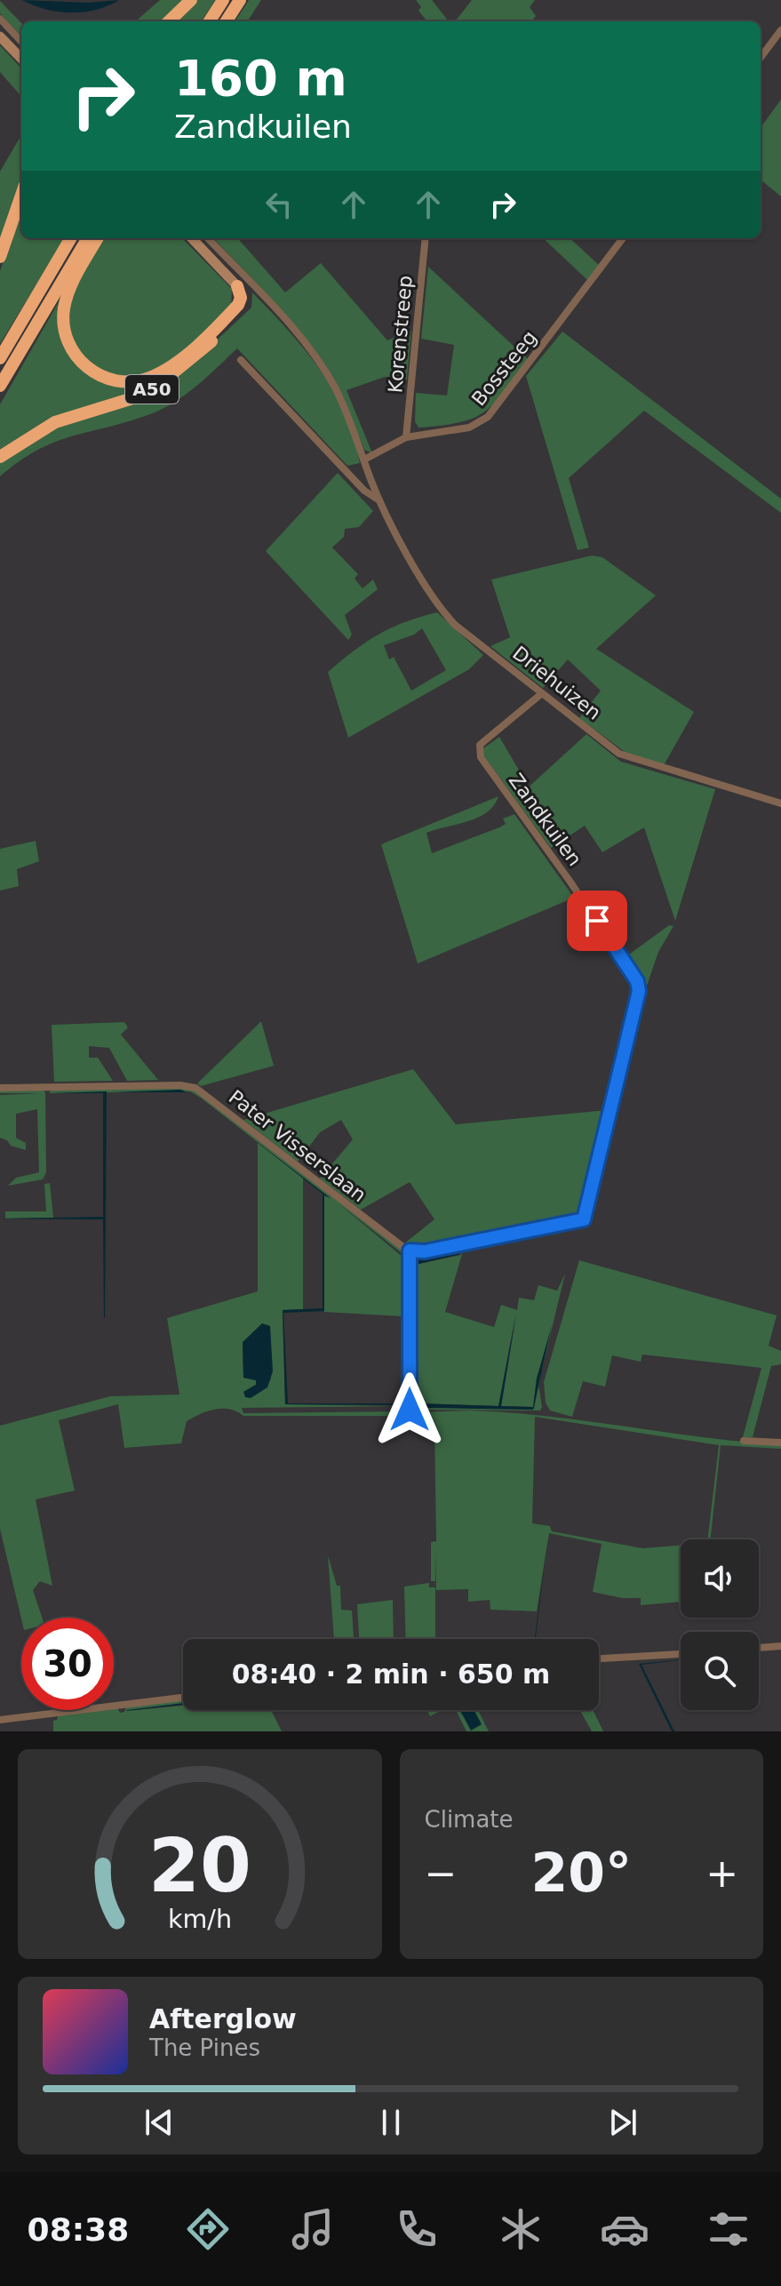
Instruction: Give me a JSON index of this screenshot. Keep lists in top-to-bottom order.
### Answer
{
  "streets": {
    "highway": ["A50"],
    "street": [
      "Korenstreep",
      "Bossteeg",
      "Driehuizen",
      "Zandkuilen",
      "Pater Visserslaan"
    ]
  },
  "crossings": [
    ["Korenstreep", "Bossteeg"],
    ["Bossteeg", "Driehuizen"],
    ["Driehuizen", "Zandkuilen"],
    ["Zandkuilen", "Pater Visserslaan"]
  ],
  "page": {
    "turn": ["160 m", "Zandkuilen"],
    "limit": "30",
    "trip": "08:40 · 2 min · 650 m",
    "tile": "Climate",
    "heat": ["−", "20°", "+"],
    "song": ["Afterglow", "The Pines"],
    "tabs": "08:38",
    "gauge": ["20", "km/h"]
  }
}
